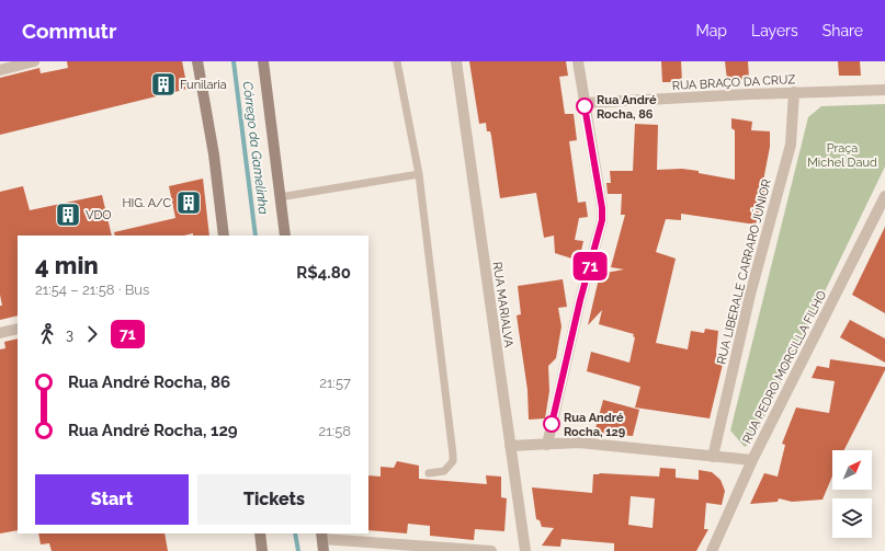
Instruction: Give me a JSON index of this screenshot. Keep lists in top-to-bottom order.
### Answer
{
  "streets": {
    "street": [
      "RUA BRAÇO DA CRUZ",
      "RUA LIBERALE CARRARO JÚNIOR",
      "RUA MARIALVA",
      "RUA PEDRO MORCILLA FILHO"
    ]
  },
  "crossings": [
    ["RUA BRAÇO DA CRUZ", "RUA LIBERALE CARRARO JÚNIOR"]
  ],
  "water": ["Córrego da Gamelinha"],
  "parks": ["Praça Michel Daud"],
  "places": {
    "building": ["Funilaria", "HIG. A/C", "VDO"],
    "other": ["Rua André Rocha, 86", "Rua André Rocha, 129"]
  },
  "lines": ["bus line 71"],
  "north": "top right",
  "page": {
    "header": "Commutr",
    "nav": ["Map", "Layers", "Share"],
    "on_map": "71",
    "heading": ["4 min", "21:54 – 21:58 · Bus", "R$4.80"],
    "legs": ["3", "71"],
    "list": [
      {
        "name": "Rua André Rocha, 86",
        "value": "21:57"
      },
      {
        "name": "Rua André Rocha, 129",
        "value": "21:58"
      }
    ],
    "buttons": ["Start", "Tickets"]
  }
}
